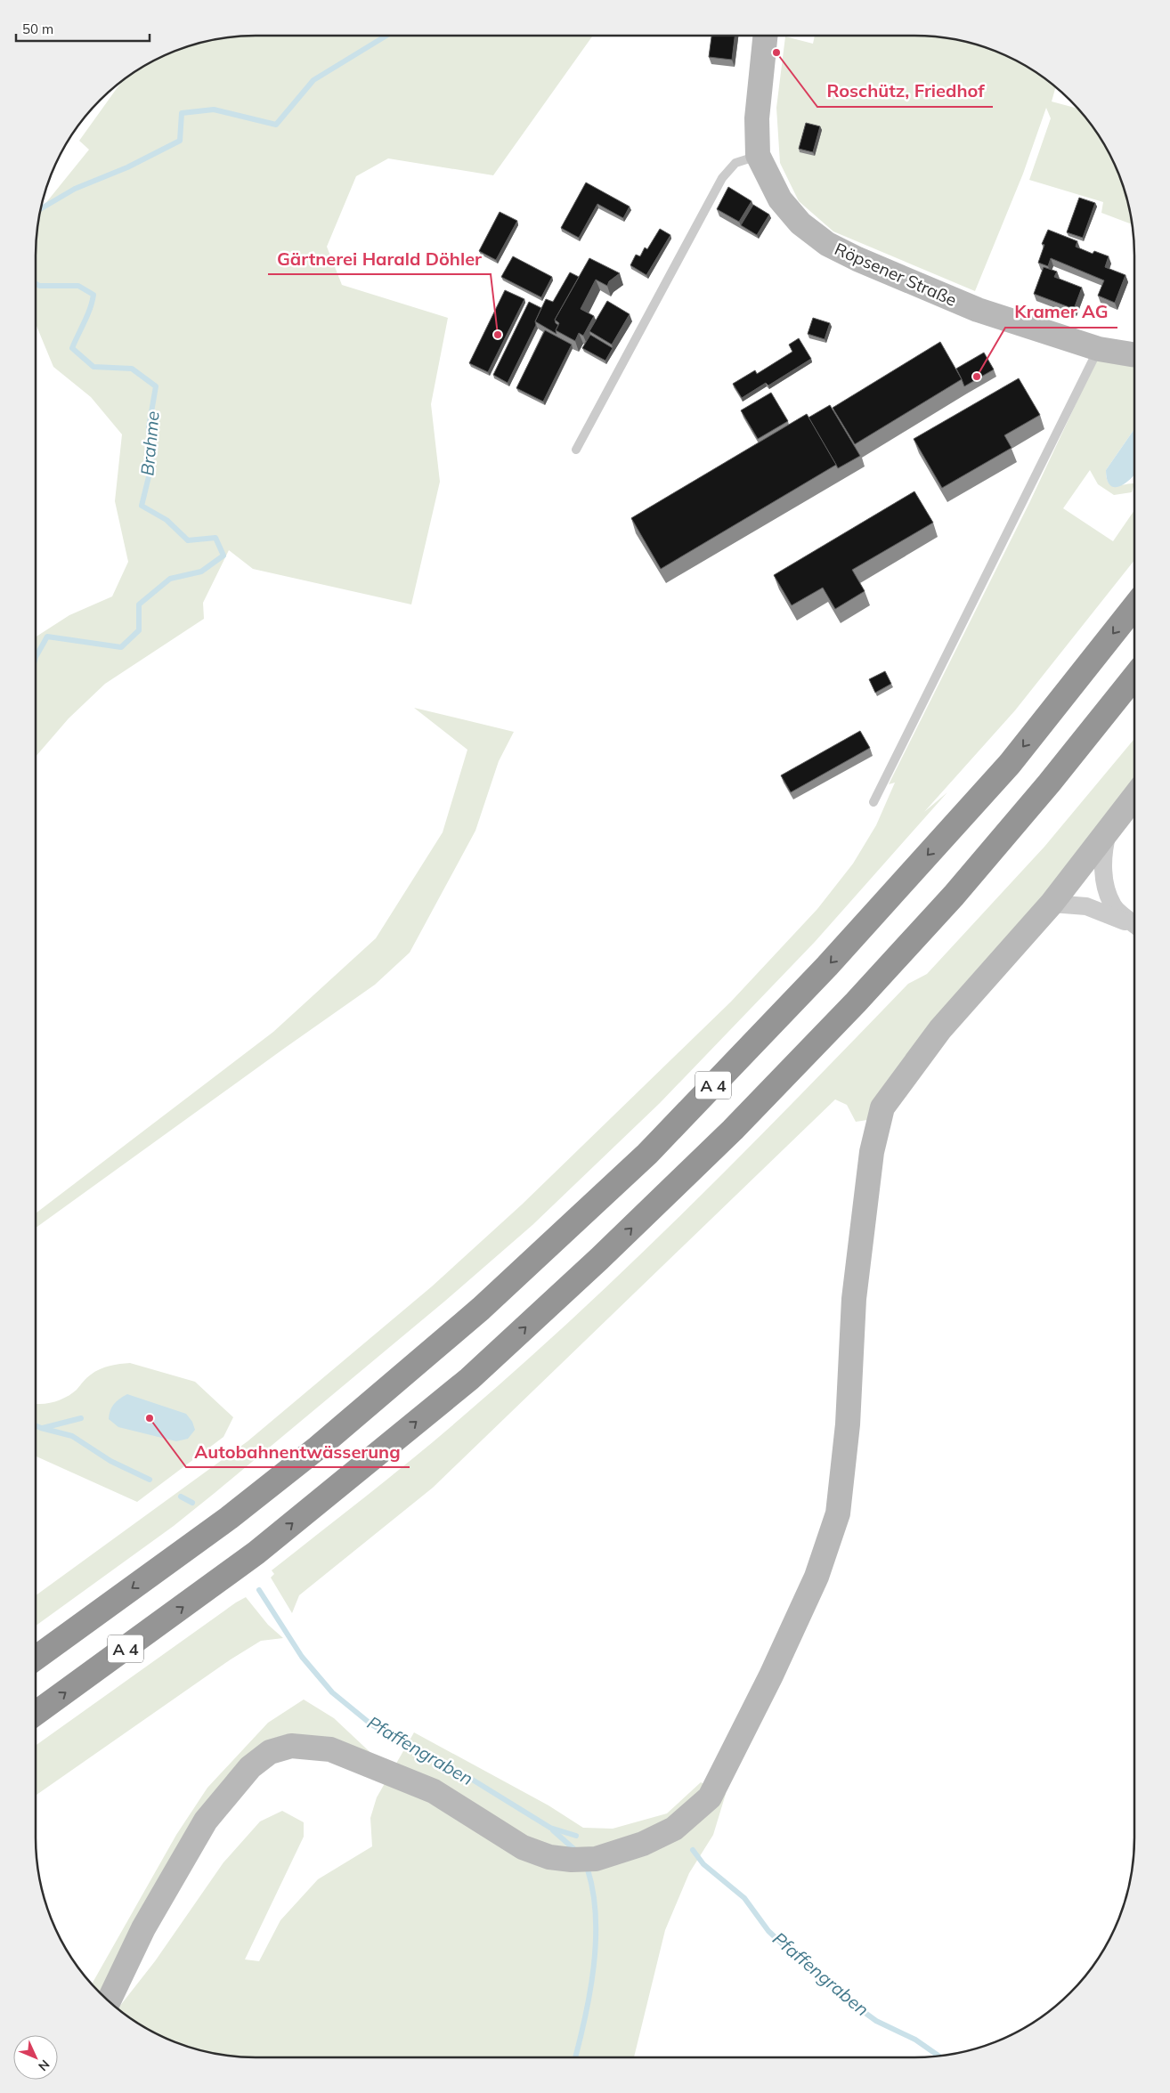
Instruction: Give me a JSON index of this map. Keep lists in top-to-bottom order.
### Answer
{
  "streets": {
    "highway": ["A 4"],
    "street": ["Röpsener Straße"]
  },
  "water": ["Brahme", "Pfaffengraben"],
  "places": [
    "Roschütz, Friedhof",
    "Gärtnerei Harald Döhler",
    "Kramer AG",
    "Autobahnentwässerung"
  ],
  "scale_bar": "50 m",
  "north": "bottom right"
}
